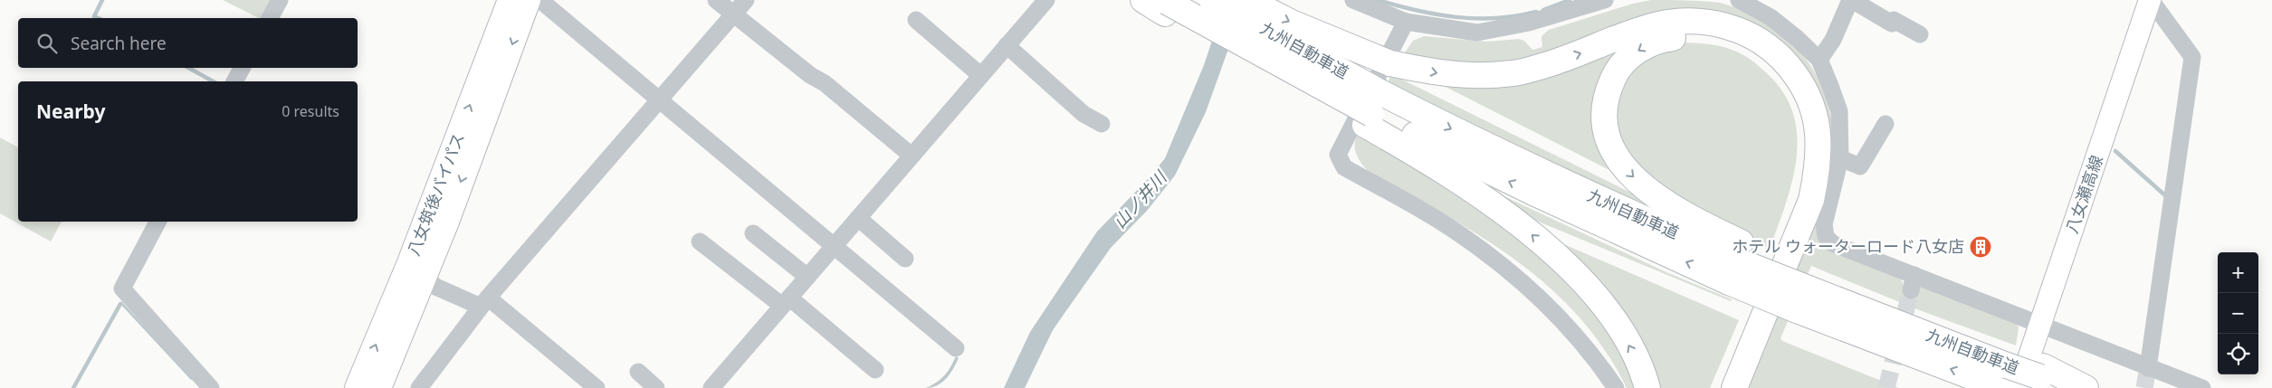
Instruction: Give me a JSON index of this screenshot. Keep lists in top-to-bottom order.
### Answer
{
  "streets": {
    "highway": ["九州自動車道", "八女筑後バイパス"],
    "main road": ["八女瀬高線"]
  },
  "crossings": [
    ["九州自動車道", "八女瀬高線"]
  ],
  "water": ["山ノ井川"],
  "places": {
    "building": ["ホテル ウォーターロード八女店"]
  },
  "page": {
    "search": "Search here",
    "heading": ["Nearby", "0 results"],
    "map_buttons": ["+", "−"]
  }
}
